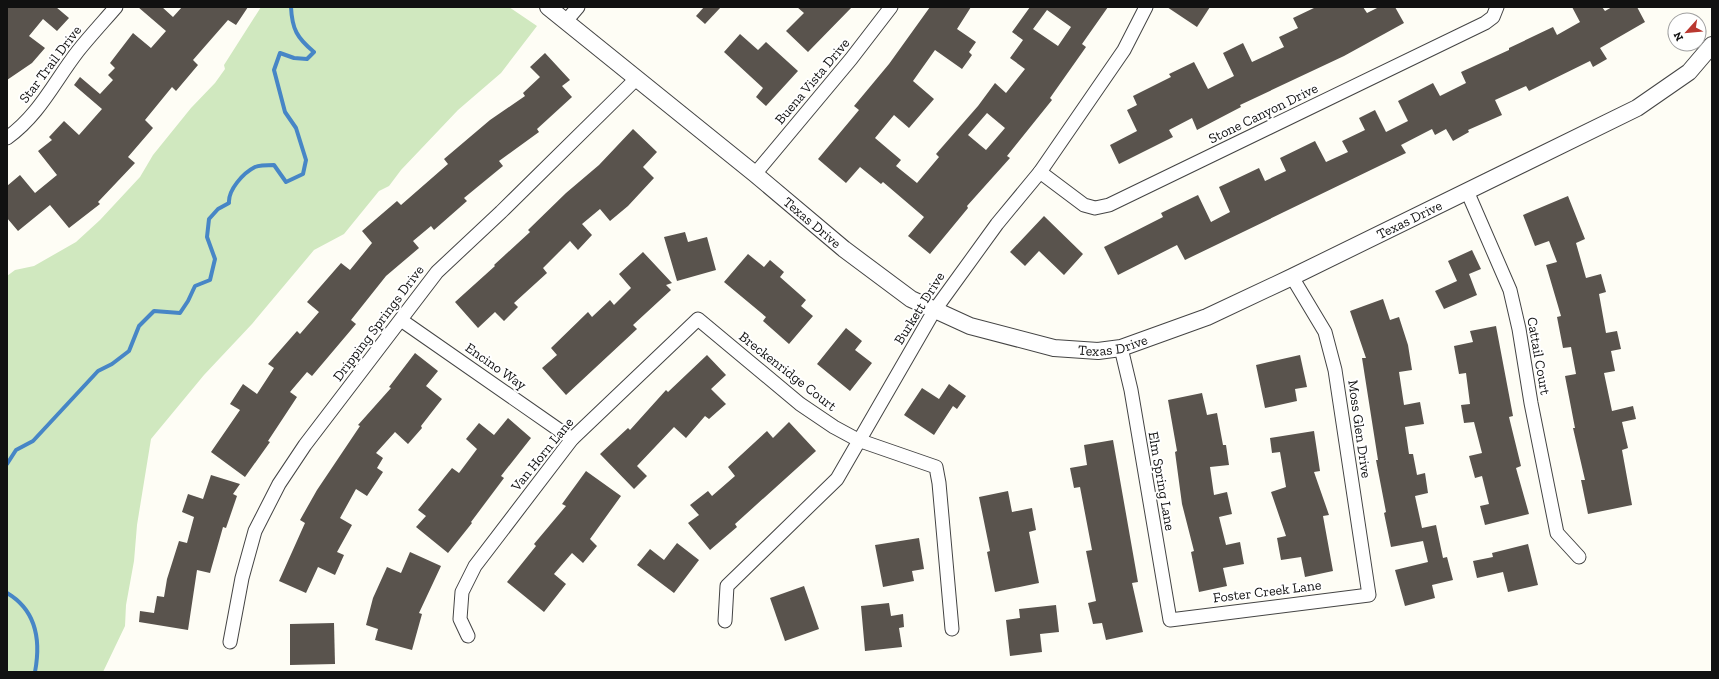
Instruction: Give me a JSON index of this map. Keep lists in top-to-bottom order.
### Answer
{
  "streets": {
    "street": [
      "Star Trail Drive",
      "Buena Vista Drive",
      "Stone Canyon Drive",
      "Texas Drive",
      "Burkett Drive",
      "Dripping Springs Drive",
      "Cattail Court",
      "Encino Way",
      "Breckenridge Court",
      "Moss Glen Drive",
      "Van Horn Lane",
      "Elm Spring Lane",
      "Foster Creek Lane"
    ]
  },
  "crossings": [
    ["Buena Vista Drive", "Texas Drive"],
    ["Stone Canyon Drive", "Burkett Drive"],
    ["Texas Drive", "Burkett Drive"],
    ["Texas Drive", "Dripping Springs Drive"],
    ["Texas Drive", "Cattail Court"],
    ["Texas Drive", "Moss Glen Drive"],
    ["Texas Drive", "Elm Spring Lane"],
    ["Burkett Drive", "Breckenridge Court"],
    ["Dripping Springs Drive", "Encino Way"],
    ["Encino Way", "Van Horn Lane"],
    ["Breckenridge Court", "Van Horn Lane"],
    ["Moss Glen Drive", "Foster Creek Lane"],
    ["Elm Spring Lane", "Foster Creek Lane"]
  ],
  "north": "bottom left"
}
